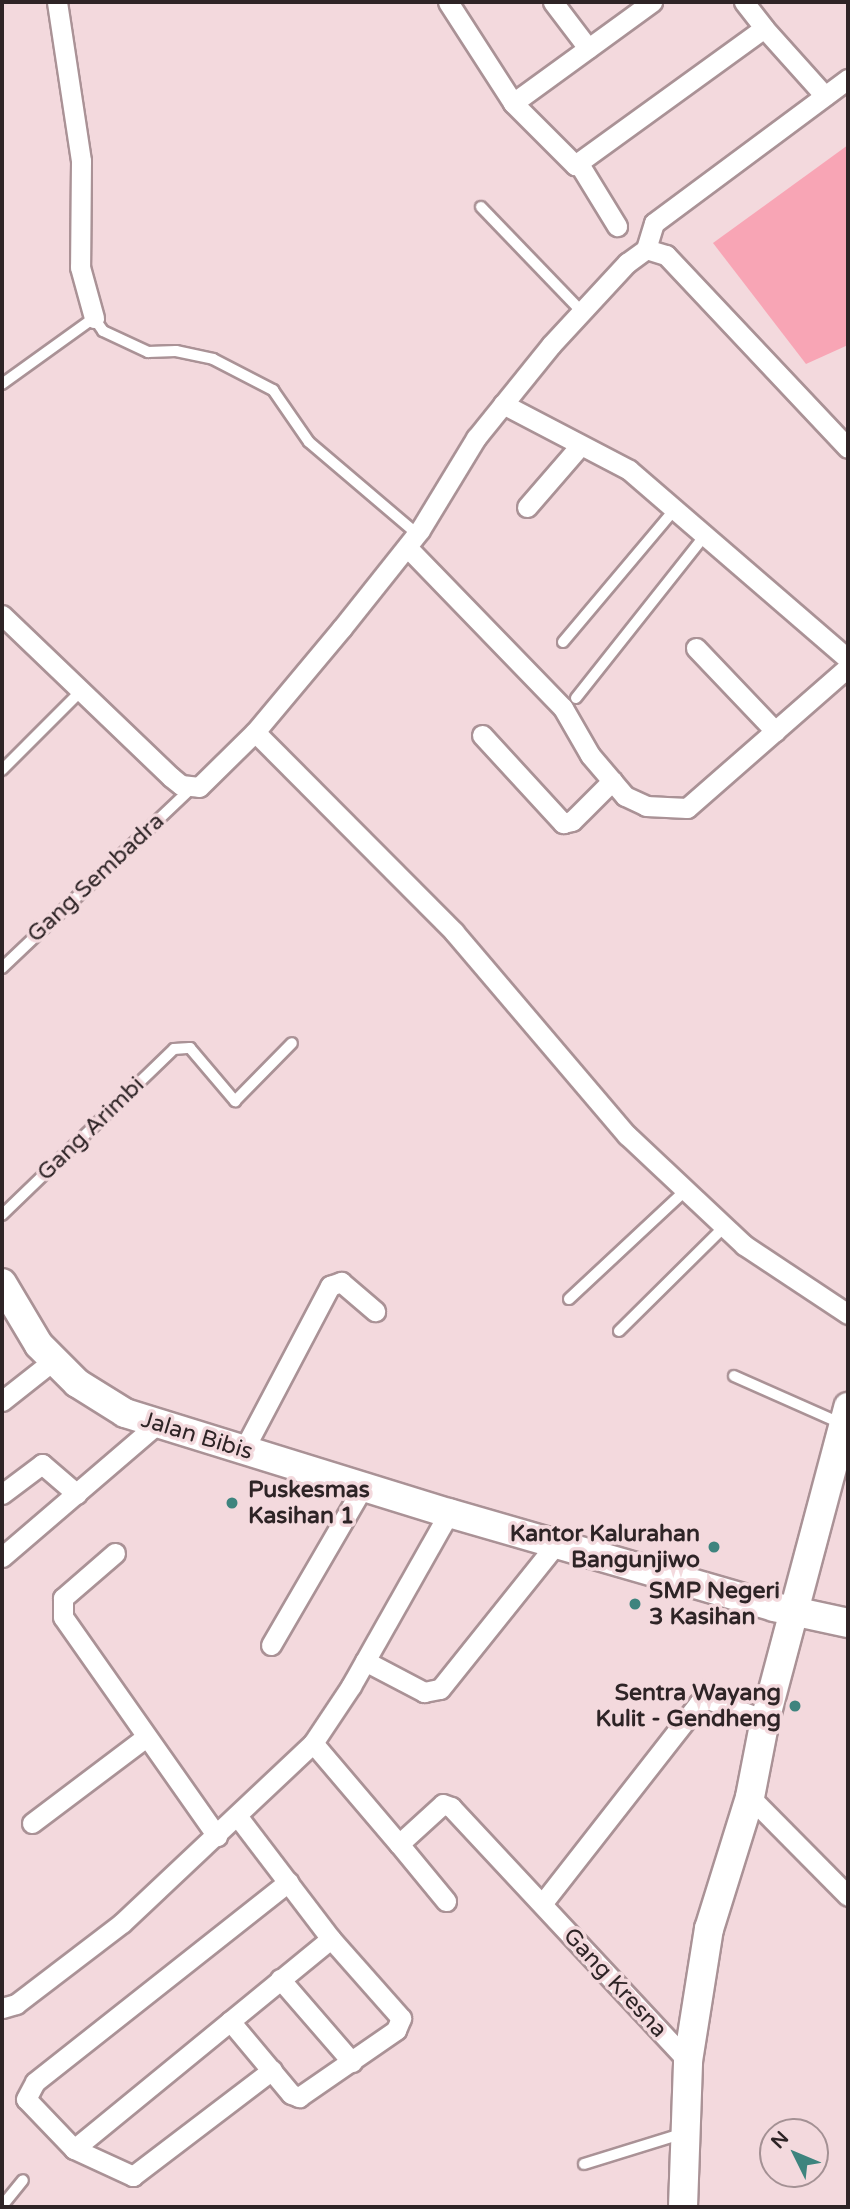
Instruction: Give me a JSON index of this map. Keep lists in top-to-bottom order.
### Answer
{
  "streets": {
    "main road": ["Jalan Bibis"],
    "street": ["Gang Kresna"],
    "lane": ["Gang Sembadra", "Gang Arimbi"]
  },
  "places": [
    "Puskesmas Kasihan 1",
    "Kantor Kalurahan Bangunjiwo",
    "SMP Negeri 3 Kasihan",
    "Sentra Wayang Kulit - Gendheng"
  ],
  "north": "top left"
}
